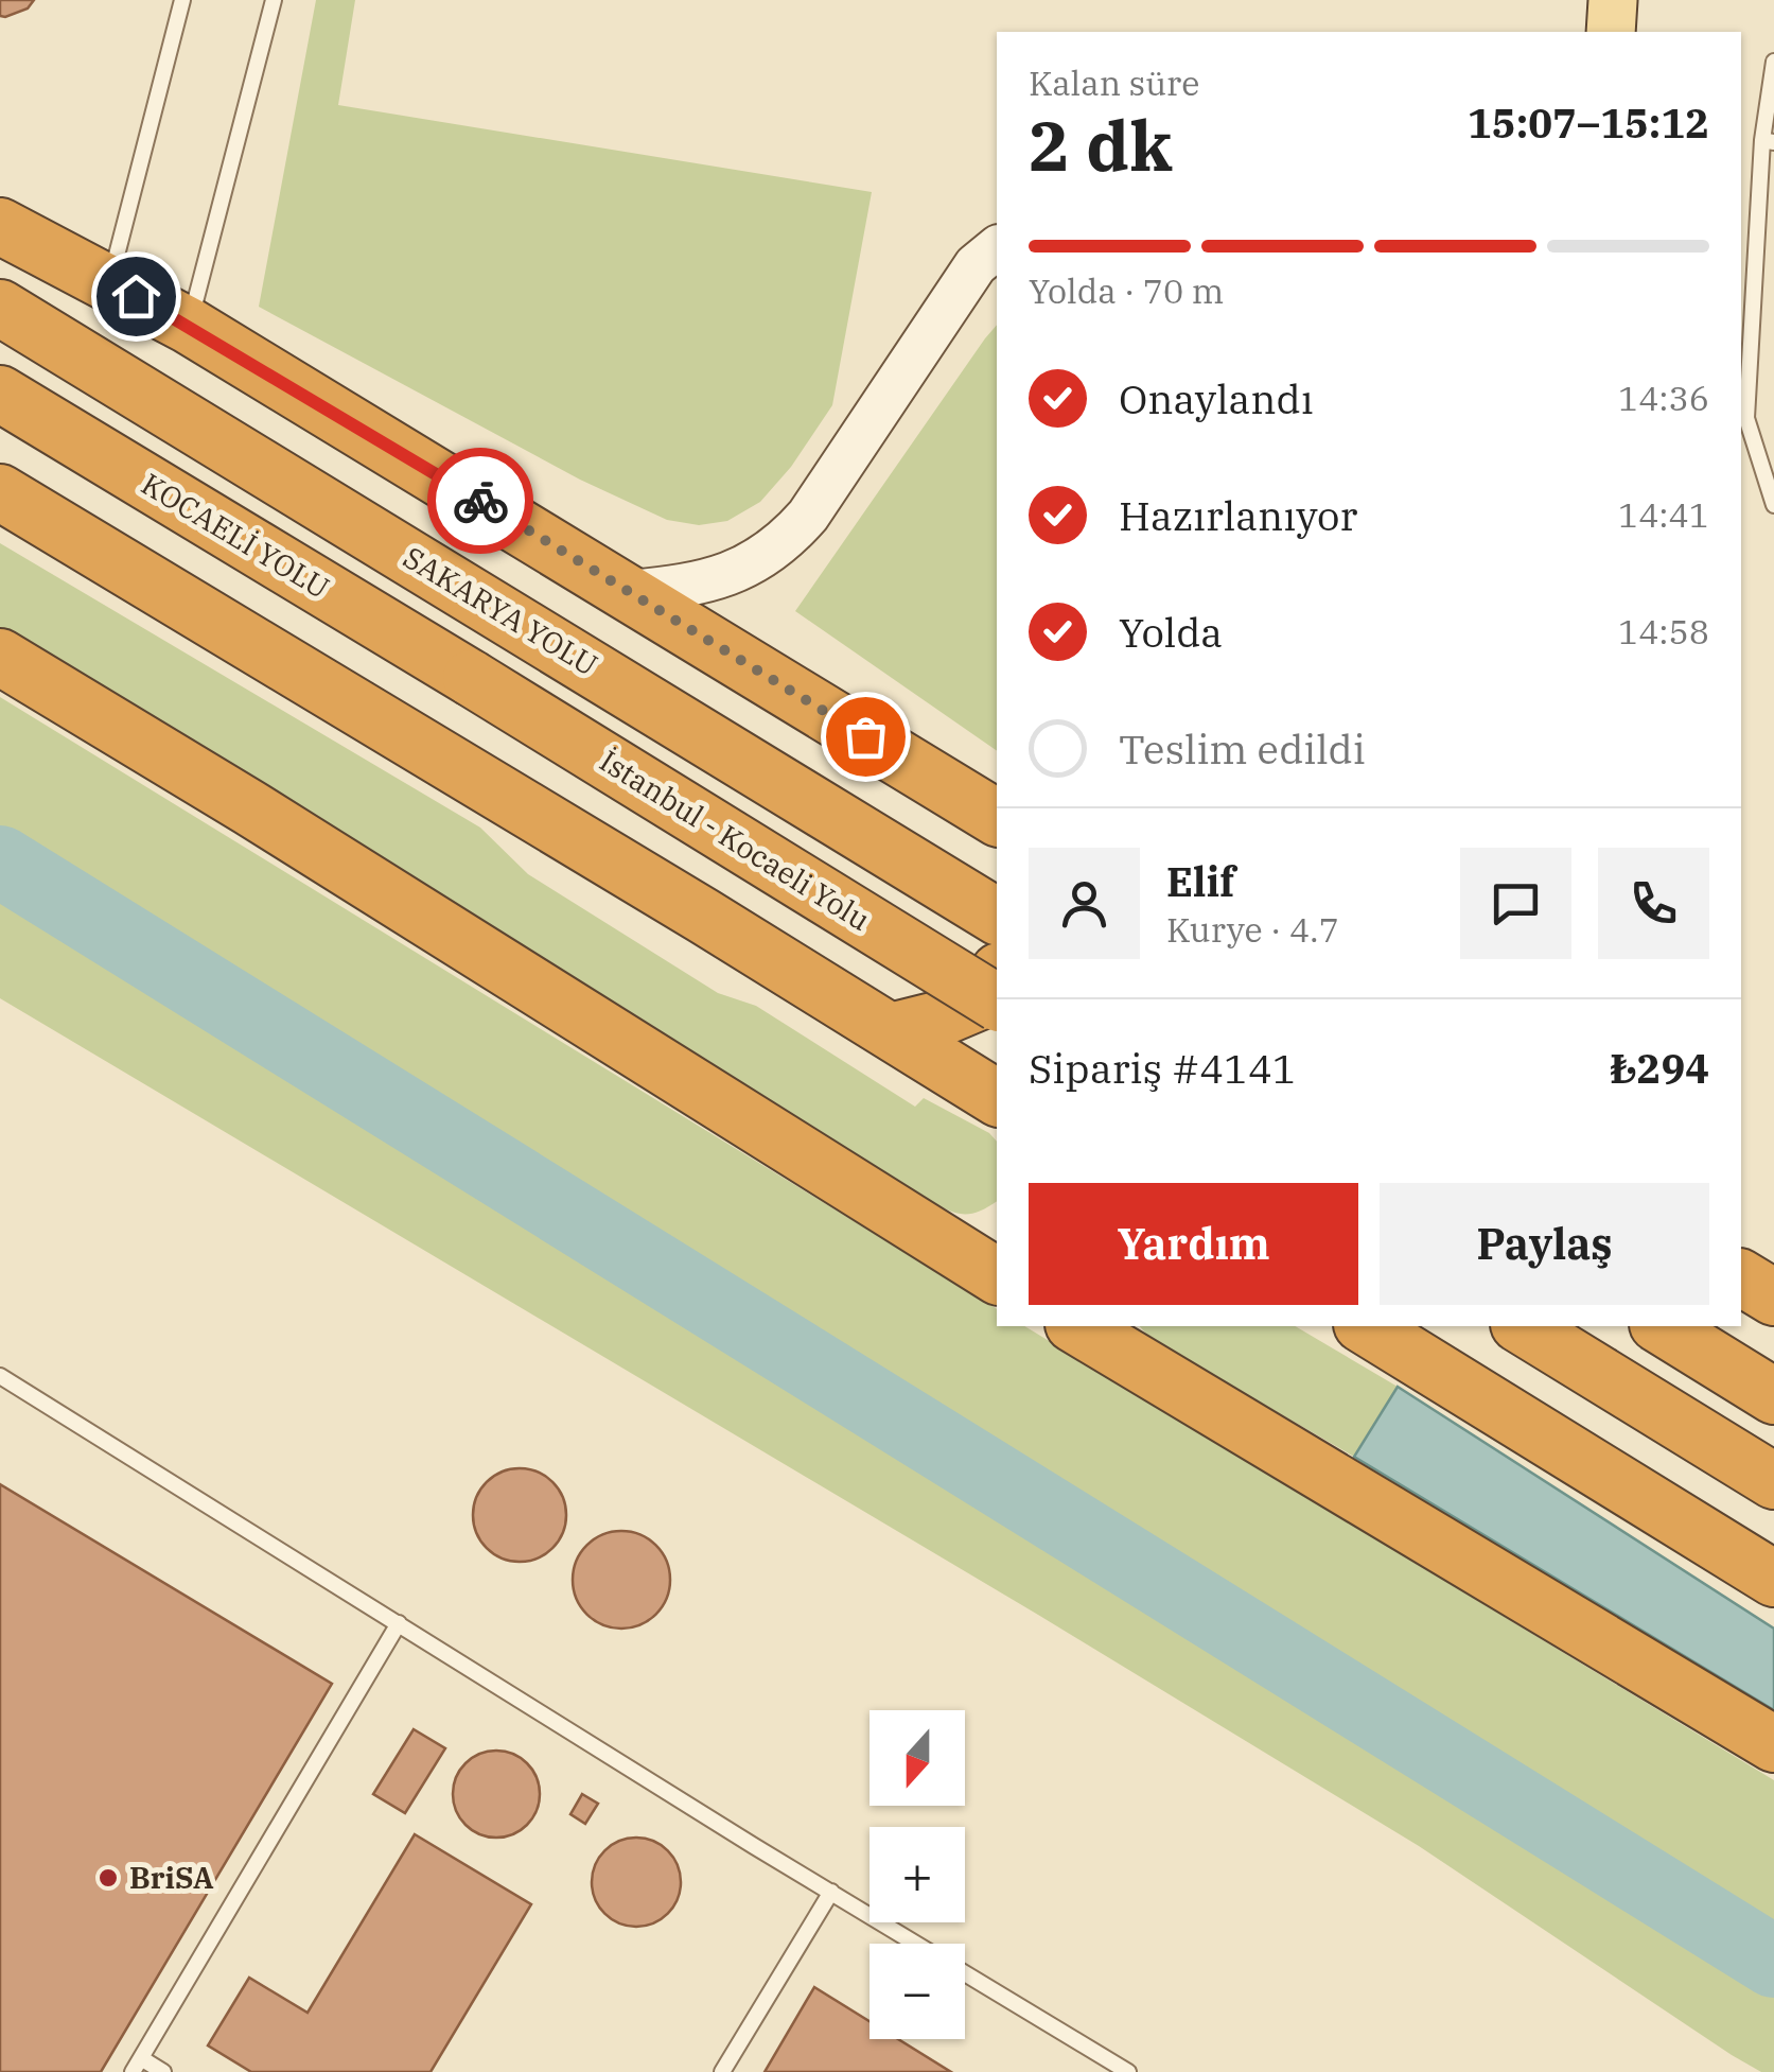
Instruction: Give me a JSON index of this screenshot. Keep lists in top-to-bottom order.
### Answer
{
  "streets": {
    "highway": ["KOCAELİ YOLU", "SAKARYA YOLU", "İstanbul - Kocaeli Yolu"]
  },
  "crossings": [
    ["KOCAELİ YOLU", "İstanbul - Kocaeli Yolu"]
  ],
  "places": ["BriSA"],
  "north": "bottom",
  "page": {
    "heading": ["2 dk", "Kalan süre", "15:07–15:12"],
    "panel": [
      "Elif",
      "Kurye · 4.7",
      "Sipariş #4141",
      "₺294"
    ],
    "bar": "Yolda · 70 m",
    "list": [
      ["Onaylandı", "14:36"],
      ["Hazırlanıyor", "14:41"],
      ["Yolda", "14:58"],
      "Teslim edildi"
    ],
    "buttons": ["Yardım", "Paylaş"],
    "map_buttons": ["+", "−"]
  }
}
